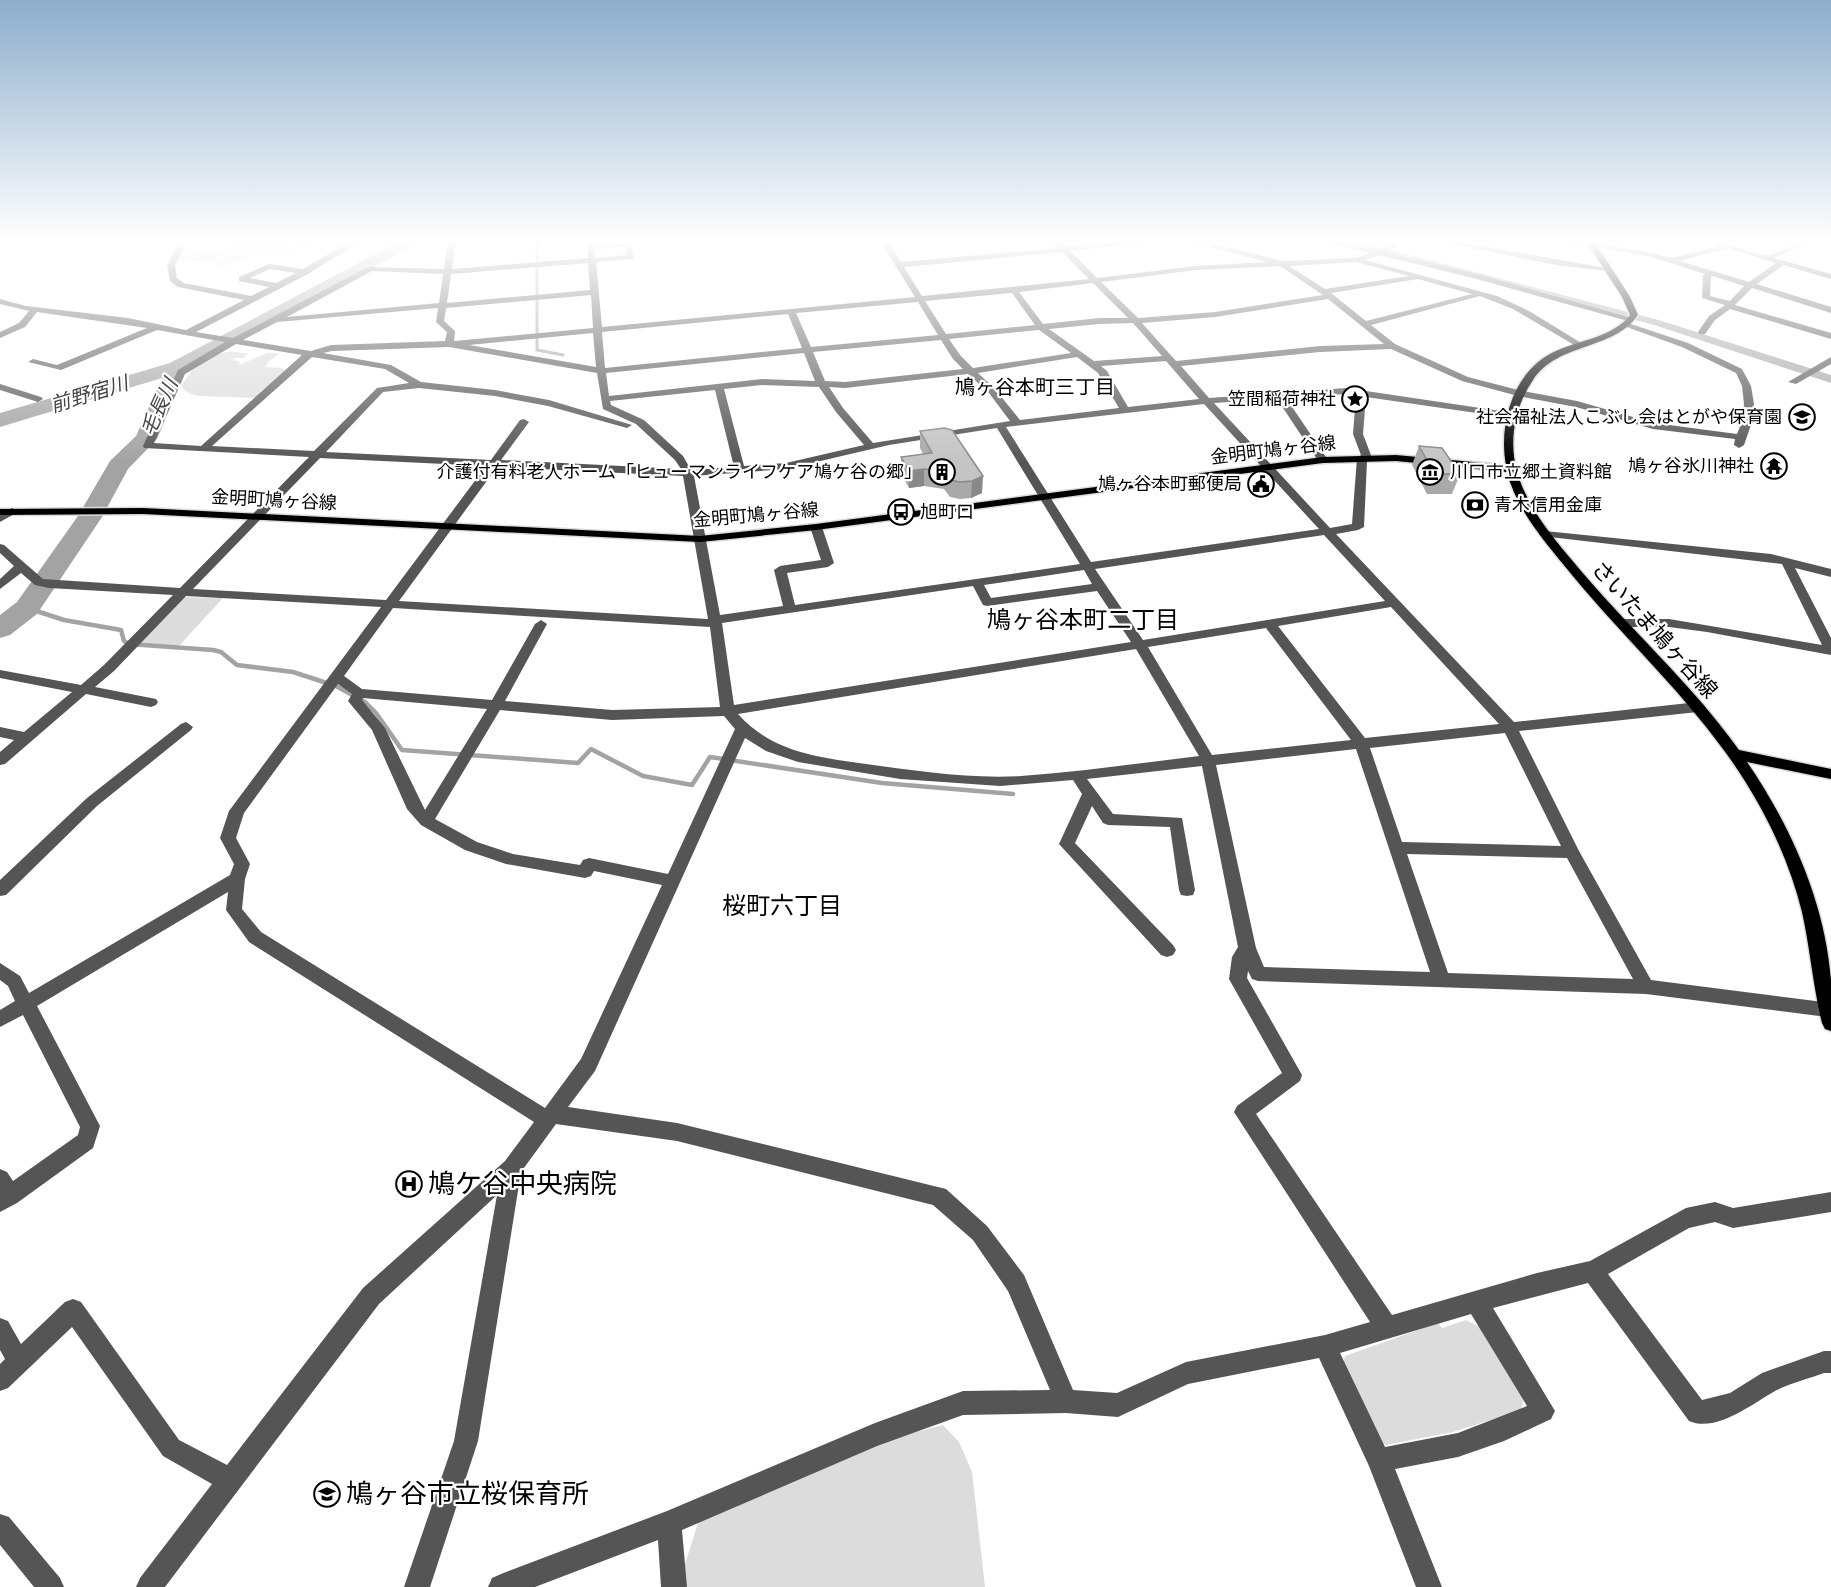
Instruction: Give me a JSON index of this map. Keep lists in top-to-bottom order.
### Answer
{
  "streets": {
    "main road": ["金明町鳩ヶ谷線", "さいたま鳩ヶ谷線"]
  },
  "crossings": [
    ["金明町鳩ヶ谷線", "さいたま鳩ヶ谷線"]
  ],
  "districts": ["鳩ヶ谷本町三丁目", "鳩ヶ谷本町二丁目", "桜町六丁目"],
  "water": ["前野宿川", "毛長川"],
  "places": {
    "place": ["笠間稲荷神社"],
    "school or university": ["社会福祉法人こぶし会はとがや保育園", "鳩ヶ谷市立桜保育所"],
    "temple": ["鳩ヶ谷氷川神社"],
    "building": ["介護付有料老人ホーム「ヒューマンライフケア鳩ケ谷の郷」"],
    "museum": ["川口市立郷土資料館"],
    "public building": ["鳩ヶ谷本町郵便局"],
    "bank": ["青木信用金庫"],
    "bus stop": ["旭町口"],
    "hospital": ["鳩ケ谷中央病院"]
  }
}
